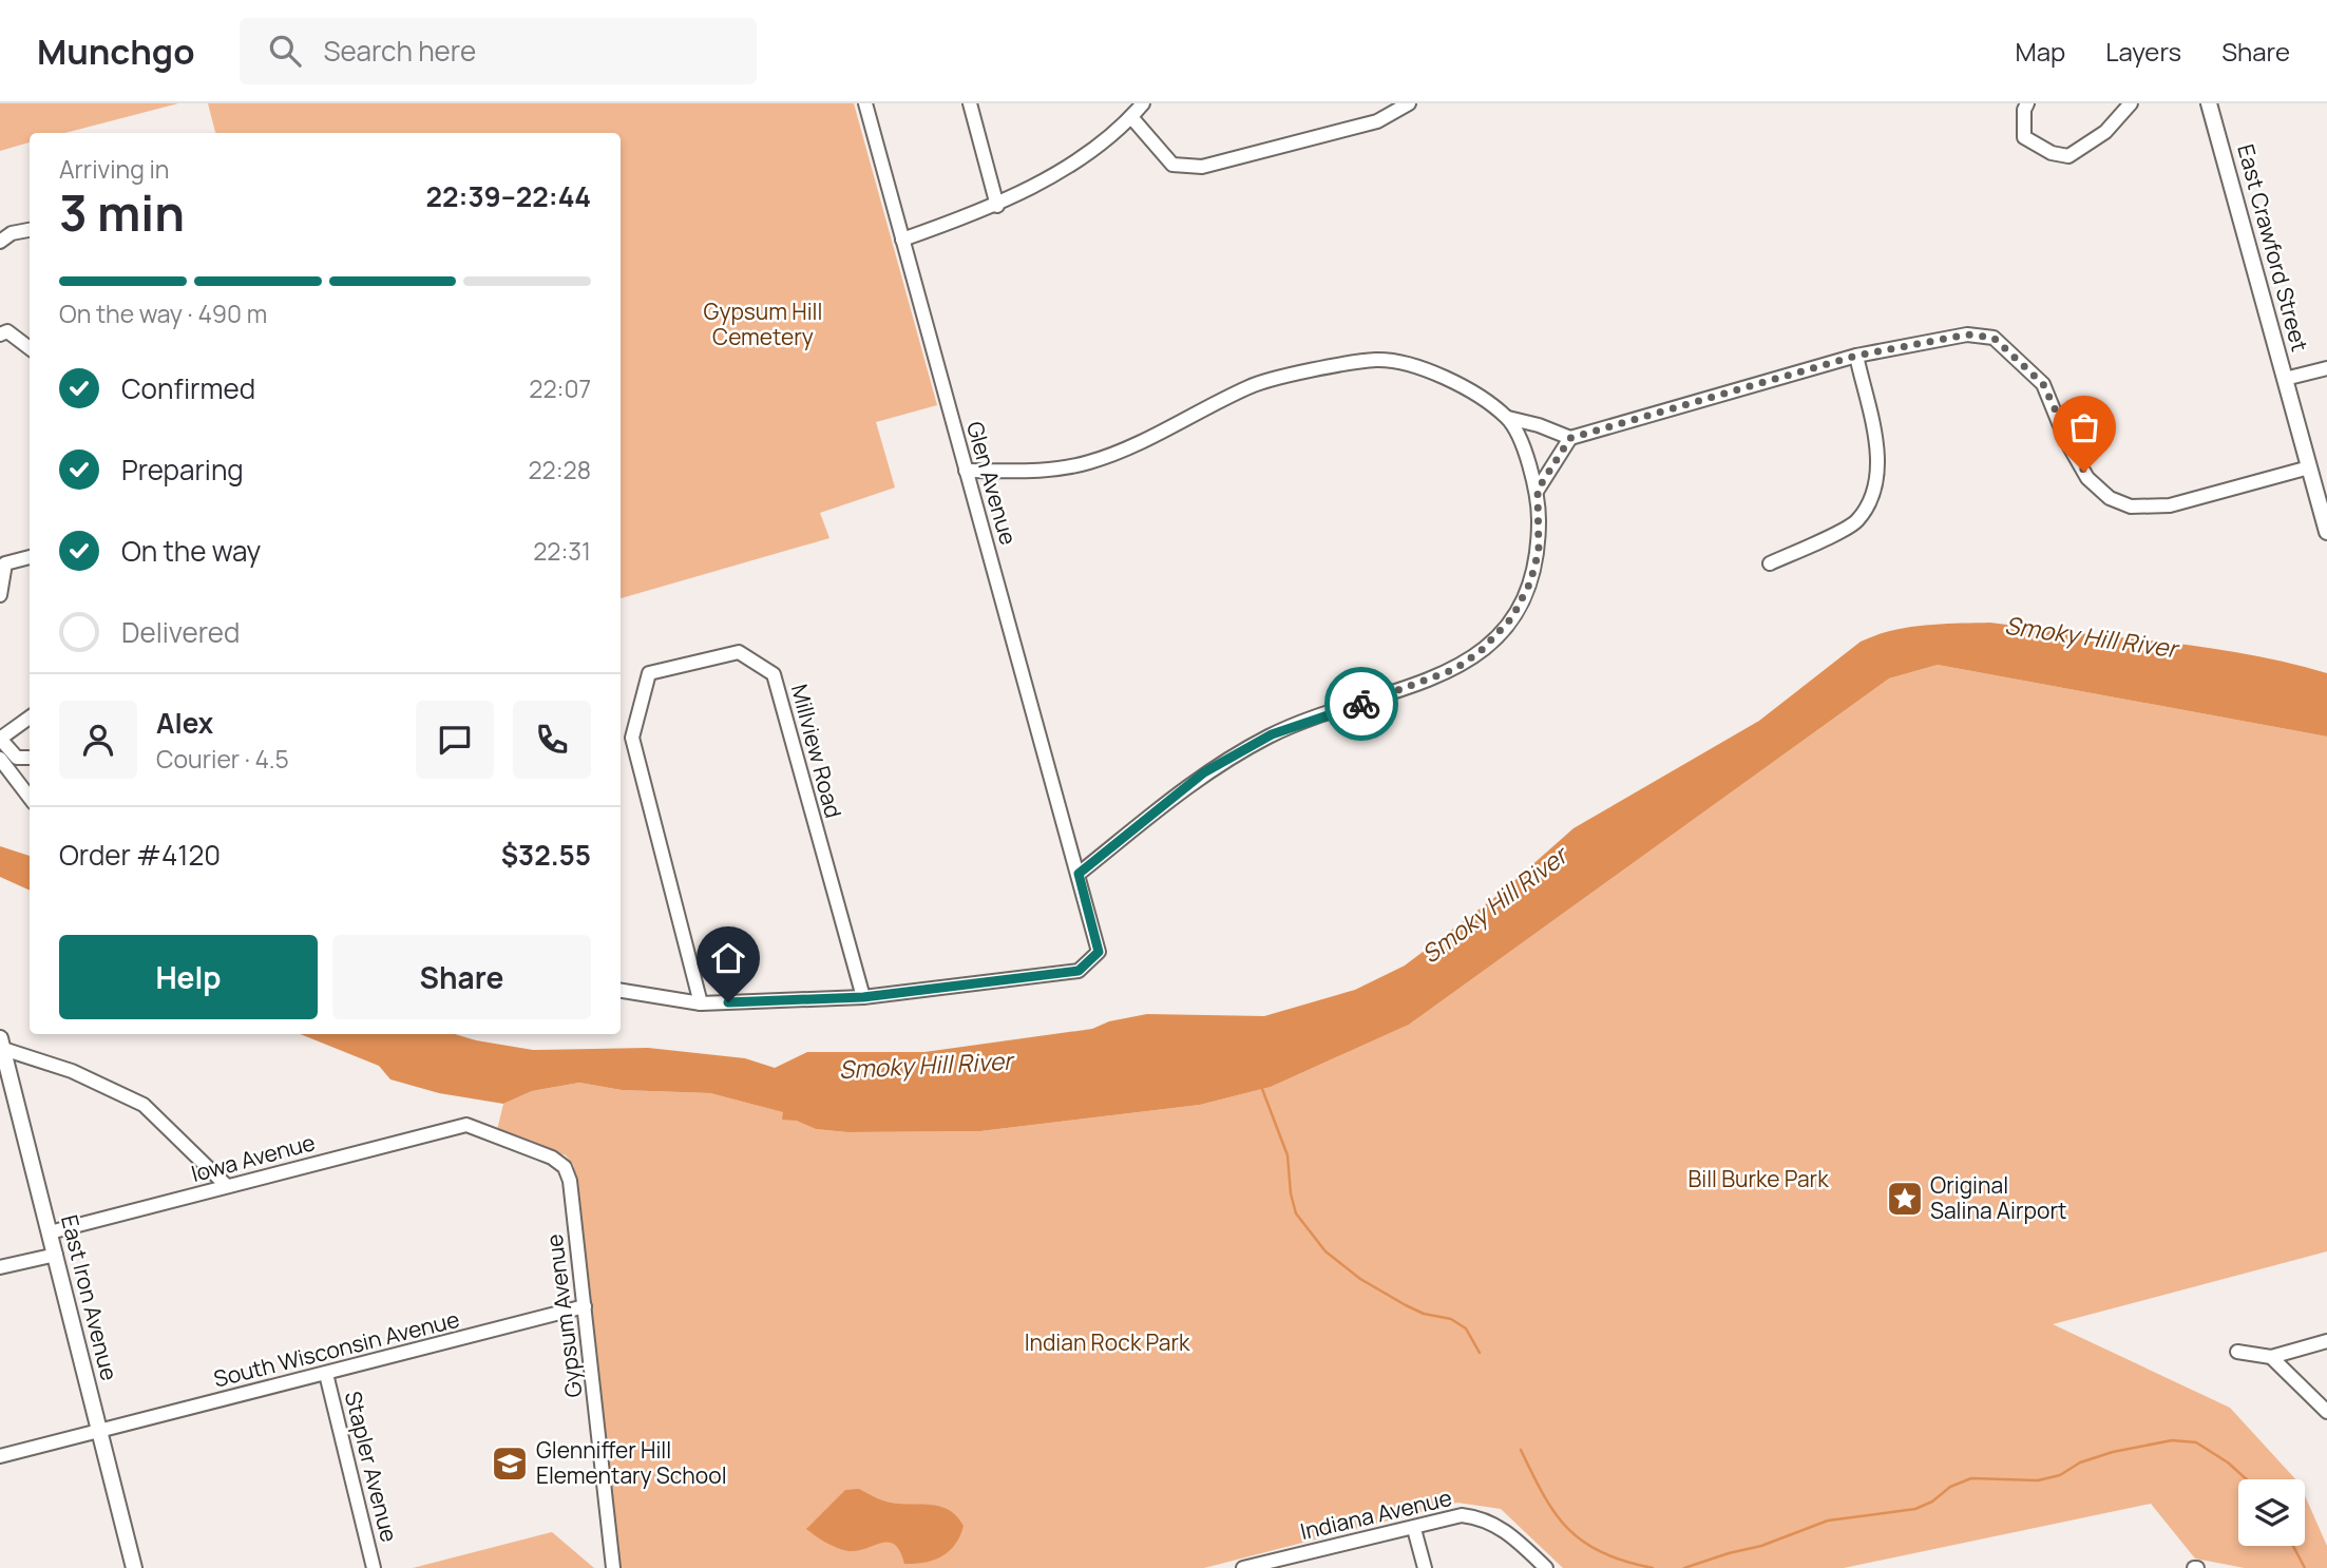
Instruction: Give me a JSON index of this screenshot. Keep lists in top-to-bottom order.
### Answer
{
  "streets": {
    "street": [
      "East Crawford Street",
      "Glen Avenue",
      "Millview Road",
      "Iowa Avenue",
      "East Iron Avenue",
      "Gypsum Avenue",
      "South Wisconsin Avenue",
      "Stapler Avenue",
      "Indiana Avenue"
    ]
  },
  "crossings": [
    ["Glen Avenue", "Millview Road"],
    ["Iowa Avenue", "East Iron Avenue"],
    ["Iowa Avenue", "Gypsum Avenue"],
    ["East Iron Avenue", "South Wisconsin Avenue"],
    ["Gypsum Avenue", "South Wisconsin Avenue"],
    ["South Wisconsin Avenue", "Stapler Avenue"]
  ],
  "water": ["Smoky Hill River"],
  "parks": ["Gypsum Hill Cemetery", "Bill Burke Park", "Indian Rock Park"],
  "places": {
    "place": ["Original Salina Airport"],
    "school or university": ["Glenniffer Hill Elementary School"]
  },
  "page": {
    "header": "Munchgo",
    "search": "Search here",
    "nav": ["Map", "Layers", "Share"],
    "heading": ["3 min", "Arriving in", "22:39–22:44"],
    "panel": [
      "Alex",
      "Courier · 4.5",
      "Order #4120",
      "$32.55"
    ],
    "bar": "On the way · 490 m",
    "list": [
      ["Confirmed", "22:07"],
      ["Preparing", "22:28"],
      ["On the way", "22:31"],
      "Delivered"
    ],
    "buttons": ["Help", "Share"]
  }
}
